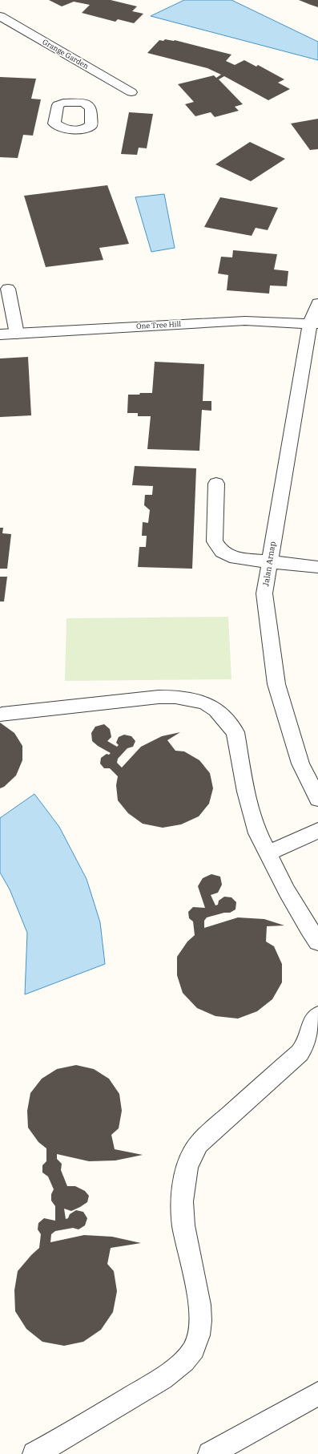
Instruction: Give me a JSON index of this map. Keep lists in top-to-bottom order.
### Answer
{
  "streets": {
    "street": ["Grange Garden", "One Tree Hill", "Jalan Arnap"]
  },
  "crossings": [
    ["One Tree Hill", "Jalan Arnap"]
  ]
}
